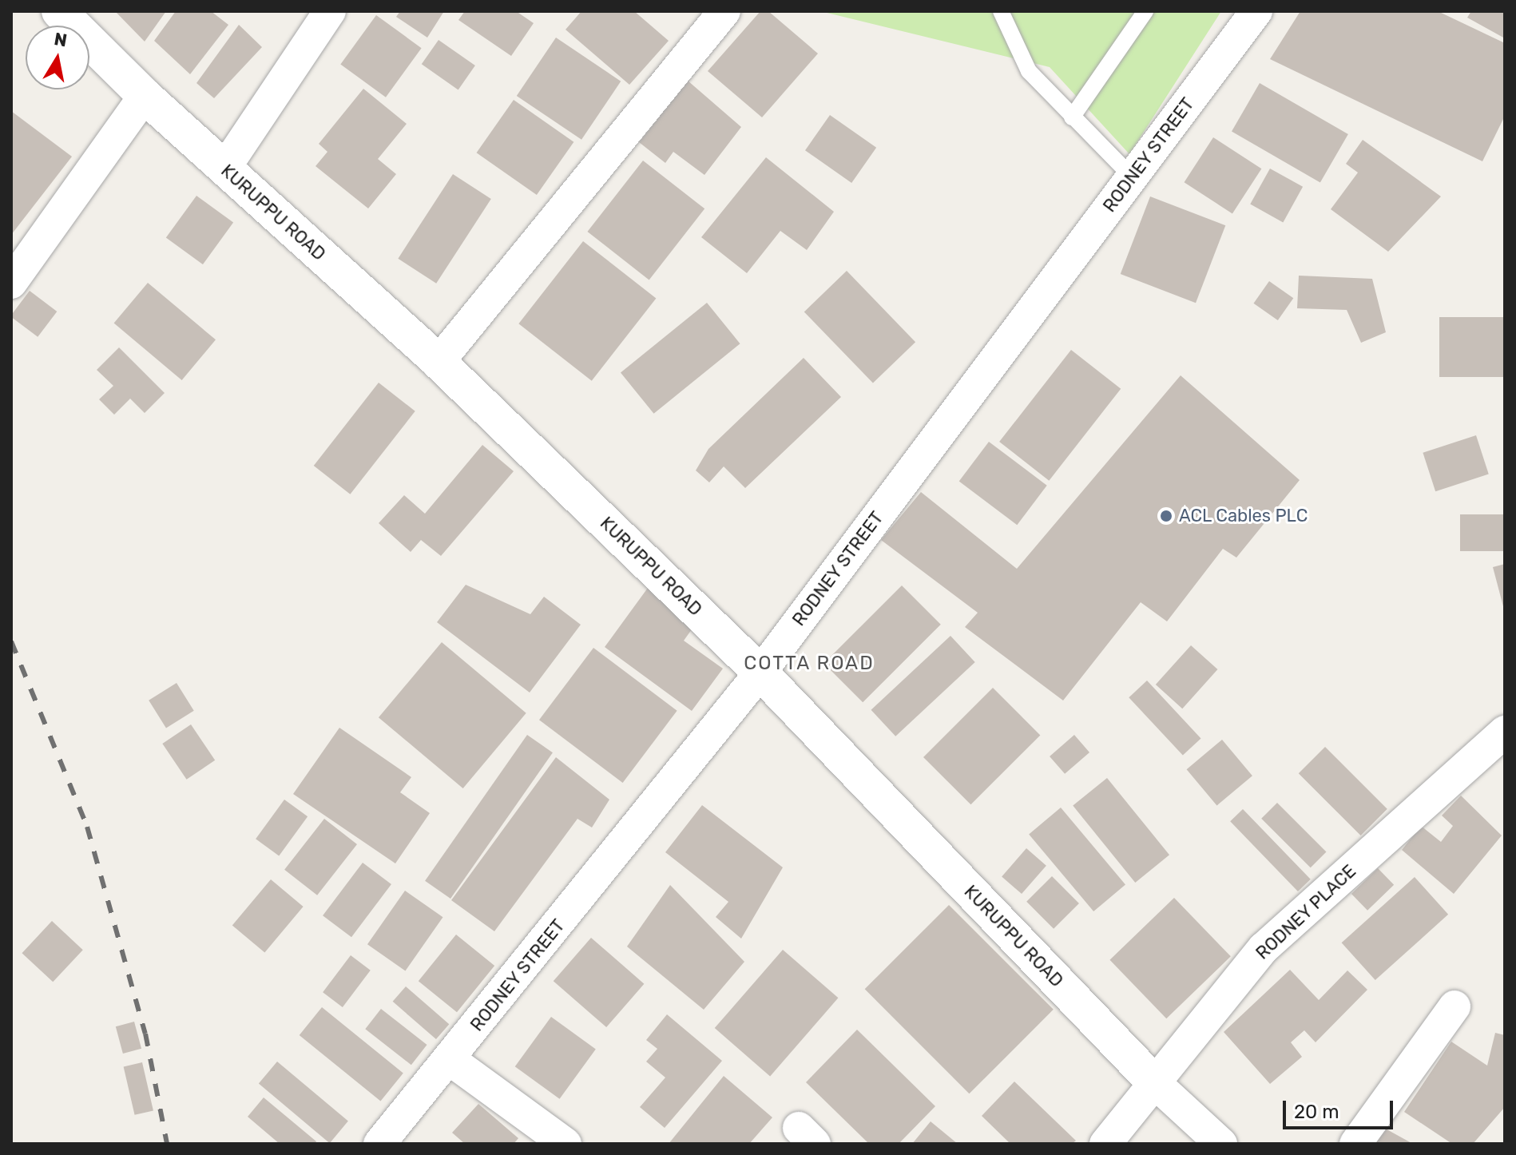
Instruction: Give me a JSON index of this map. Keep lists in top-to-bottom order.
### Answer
{
  "streets": {
    "street": ["RODNEY STREET", "KURUPPU ROAD", "RODNEY PLACE"]
  },
  "crossings": [
    ["RODNEY STREET", "KURUPPU ROAD"],
    ["KURUPPU ROAD", "RODNEY PLACE"]
  ],
  "districts": ["COTTA ROAD"],
  "places": ["ACL Cables PLC"],
  "scale_bar": "20 m",
  "north": "top"
}
